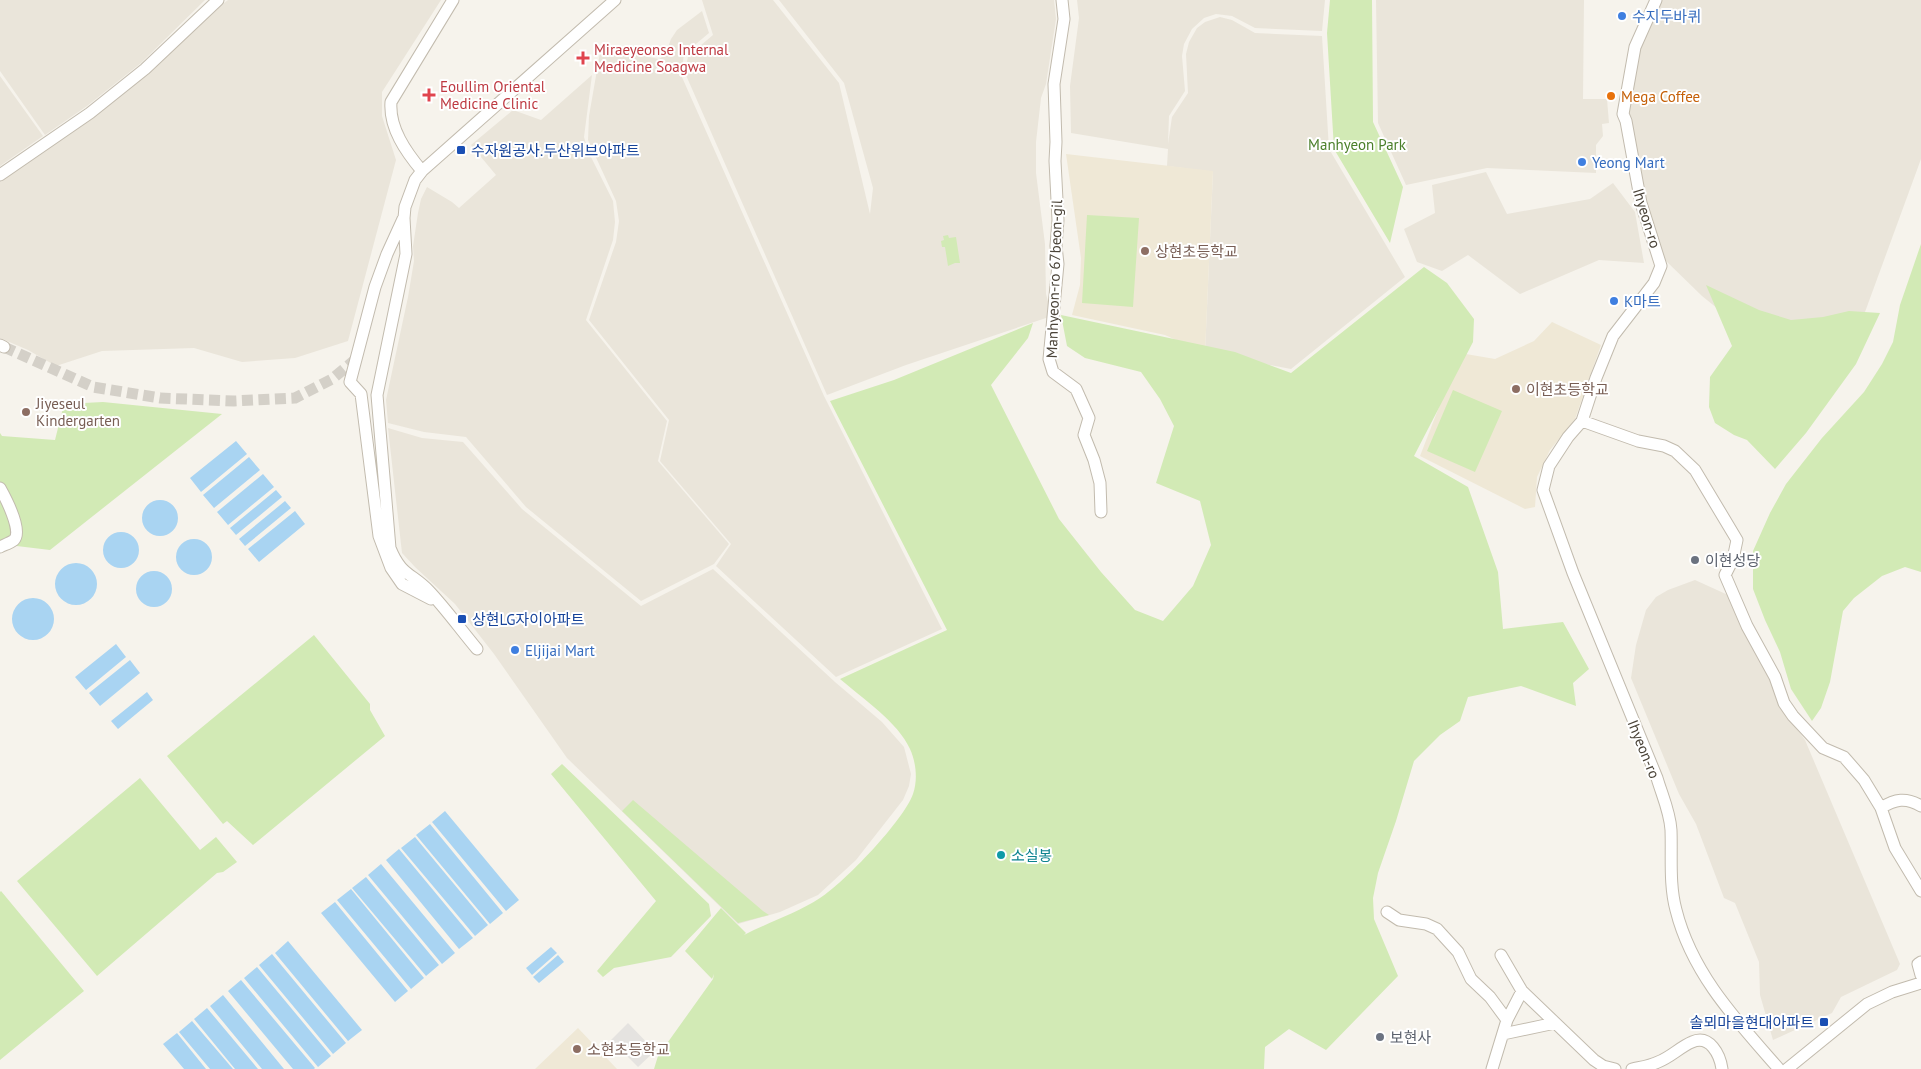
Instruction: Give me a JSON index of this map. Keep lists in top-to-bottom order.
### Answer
{
  "streets": {
    "street": ["Ihyeon-ro", "Manhyeon-ro 67beon-gil"]
  },
  "parks": ["Manhyeon Park"],
  "places": {
    "other": [
      "수지두바퀴",
      "Mega Coffee",
      "Yeong Mart",
      "상현초등학교",
      "K마트",
      "이현초등학교",
      "Jiyeseul Kindergarten",
      "이현성당",
      "Eljijai Mart",
      "소실봉",
      "보현사",
      "소현초등학교"
    ],
    "health": ["Miraeyeonse Internal Medicine Soagwa", "Eoullim Oriental Medicine Clinic"],
    "transit": ["수자원공사.두산위브아파트", "상현LG자이아파트", "솔뫼마을현대아파트"]
  }
}
